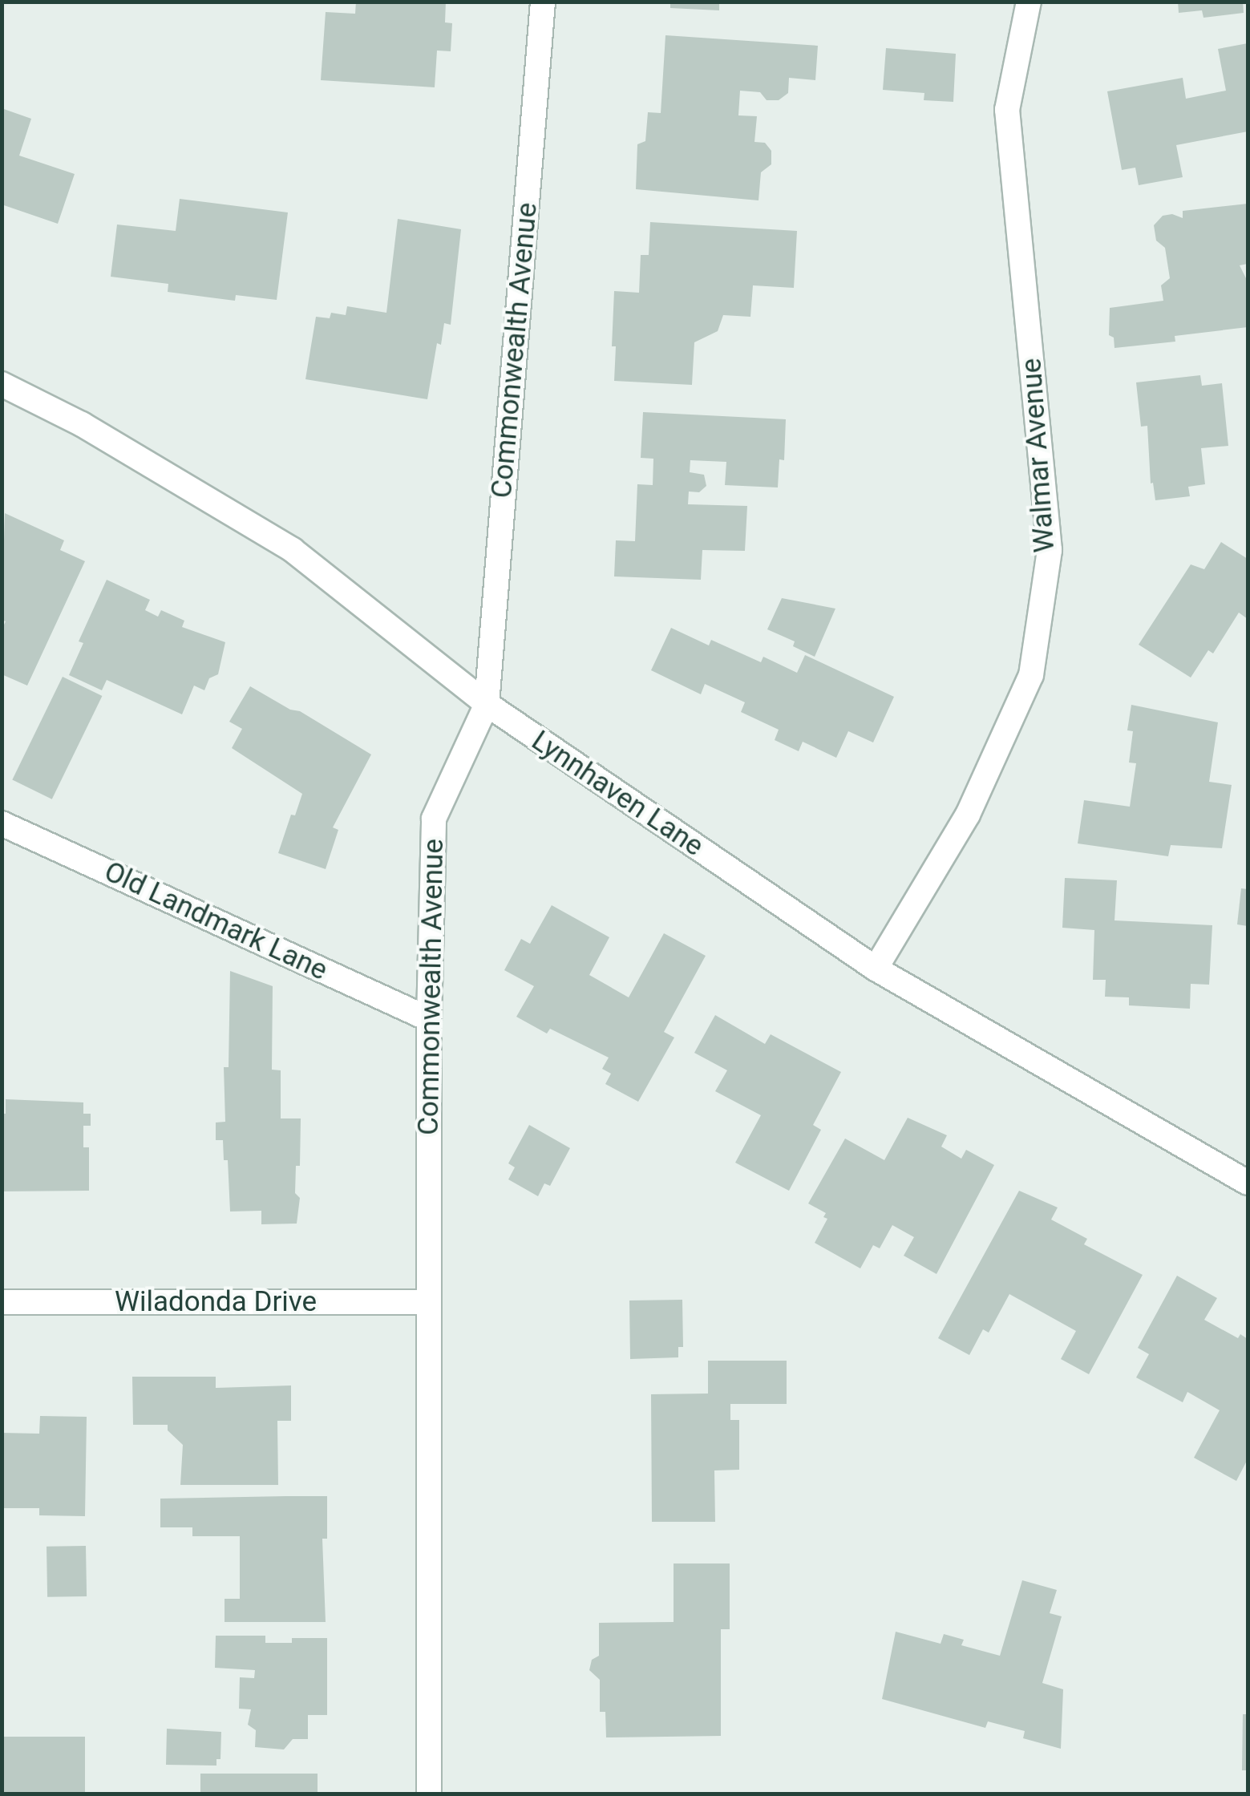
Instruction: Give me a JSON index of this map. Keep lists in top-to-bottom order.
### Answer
{
  "streets": {
    "street": [
      "Commonwealth Avenue",
      "Walmar Avenue",
      "Lynnhaven Lane",
      "Old Landmark Lane",
      "Wiladonda Drive"
    ]
  },
  "crossings": [
    ["Commonwealth Avenue", "Lynnhaven Lane"],
    ["Commonwealth Avenue", "Old Landmark Lane"],
    ["Commonwealth Avenue", "Wiladonda Drive"],
    ["Walmar Avenue", "Lynnhaven Lane"]
  ]
}
